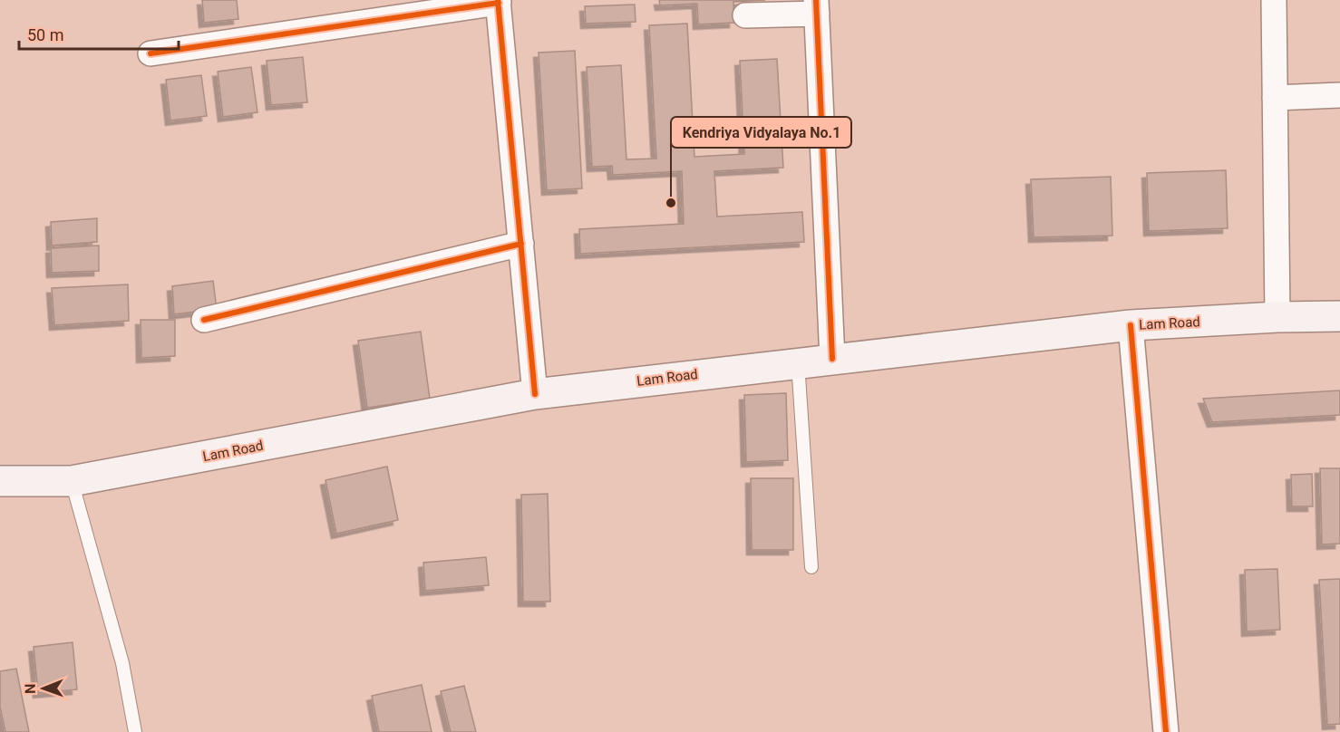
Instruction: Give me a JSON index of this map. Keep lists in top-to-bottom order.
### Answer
{
  "streets": {
    "main road": ["Lam Road"]
  },
  "places": ["Kendriya Vidyalaya No.1"],
  "scale_bar": "50 m",
  "north": "left"
}
